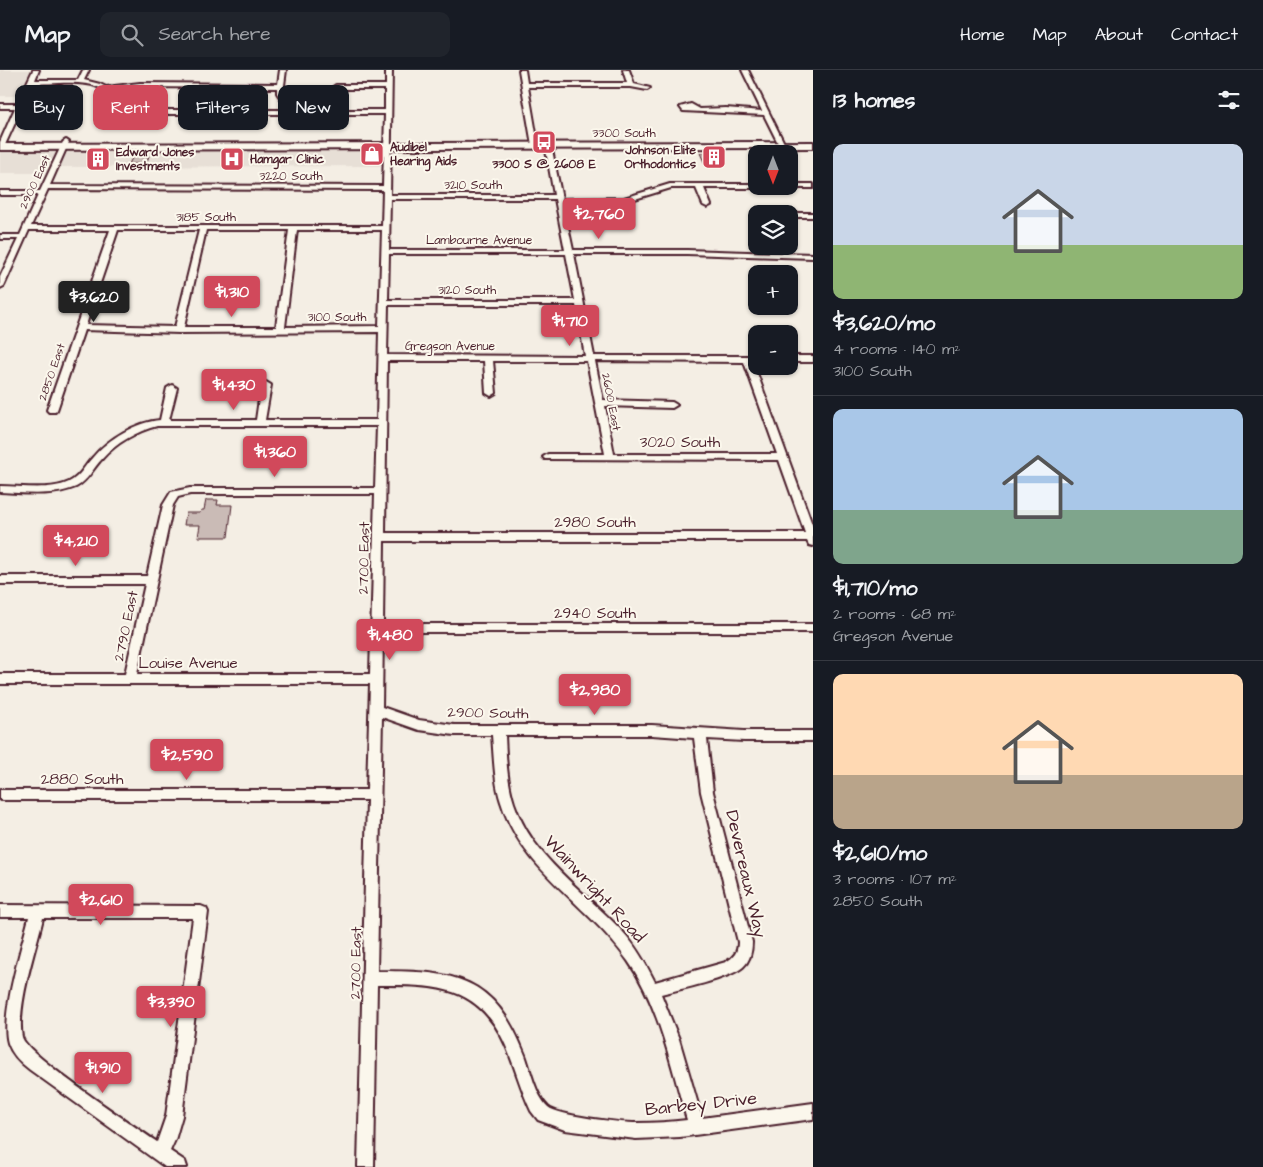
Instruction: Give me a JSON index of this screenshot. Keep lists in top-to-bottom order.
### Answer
{
  "streets": {
    "main road": ["3300 South"],
    "street": [
      "3220 South",
      "2900 East",
      "3210 South",
      "3185 South",
      "Lambourne Avenue",
      "3120 South",
      "3100 South",
      "Gregson Avenue",
      "2850 East",
      "2600 East",
      "3020 South",
      "2980 South",
      "2700 East",
      "2940 South",
      "2790 East",
      "Louise Avenue",
      "2900 South",
      "2880 South",
      "Devereaux Way",
      "Wainwright Road",
      "Barbey Drive"
    ]
  },
  "crossings": [
    ["3300 South", "2900 East"],
    ["3300 South", "2600 East"],
    ["3300 South", "2700 East"],
    ["3220 South", "2900 East"],
    ["3220 South", "3210 South"],
    ["3220 South", "2700 East"],
    ["2900 East", "3185 South"],
    ["3210 South", "2600 East"],
    ["3210 South", "2700 East"],
    ["3185 South", "2850 East"],
    ["3185 South", "2700 East"],
    ["Lambourne Avenue", "2600 East"],
    ["Lambourne Avenue", "2700 East"],
    ["3120 South", "2600 East"],
    ["3120 South", "2700 East"],
    ["3100 South", "2850 East"],
    ["3100 South", "2700 East"],
    ["Gregson Avenue", "2600 East"],
    ["Gregson Avenue", "2700 East"],
    ["2600 East", "3020 South"],
    ["2980 South", "2700 East"],
    ["2700 East", "2940 South"],
    ["2700 East", "2790 East"],
    ["2700 East", "Louise Avenue"],
    ["2700 East", "2900 South"],
    ["2700 East", "2880 South"],
    ["2700 East", "Barbey Drive"],
    ["2790 East", "Louise Avenue"],
    ["2900 South", "Devereaux Way"],
    ["2900 South", "Wainwright Road"],
    ["Devereaux Way", "Wainwright Road"],
    ["Wainwright Road", "Barbey Drive"]
  ],
  "places": {
    "bus stop": ["3300 S @ 2608 E"],
    "shop": ["Audibel Hearing Aids"],
    "building": ["Johnson Elite Orthodontics", "Edward Jones Investments"],
    "hospital": ["Hamgar Clinic"]
  },
  "north": "bottom",
  "page": {
    "header": "Map",
    "search": "Search here",
    "nav": [
      "Home",
      "Map",
      "About",
      "Contact"
    ],
    "heading": "13 homes",
    "chip": [
      "Buy",
      "Rent",
      "Filters",
      "New"
    ],
    "list": [
      {
        "name": "$3,620/mo",
        "note": "4 rooms · 140 m² · 3100 South"
      },
      {
        "name": "$1,710/mo",
        "note": "2 rooms · 68 m² · Gregson Avenue"
      },
      {
        "name": "$2,610/mo",
        "note": "3 rooms · 107 m² · 2850 South"
      }
    ],
    "map_buttons": ["+", "−"],
    "price": [
      "$2,760",
      "$1,310",
      "$3,620",
      "$1,710",
      "$1,430",
      "$1,360",
      "$4,210",
      "$1,480",
      "$2,980",
      "$2,590",
      "$2,610",
      "$3,390",
      "$1,910"
    ]
  }
}
